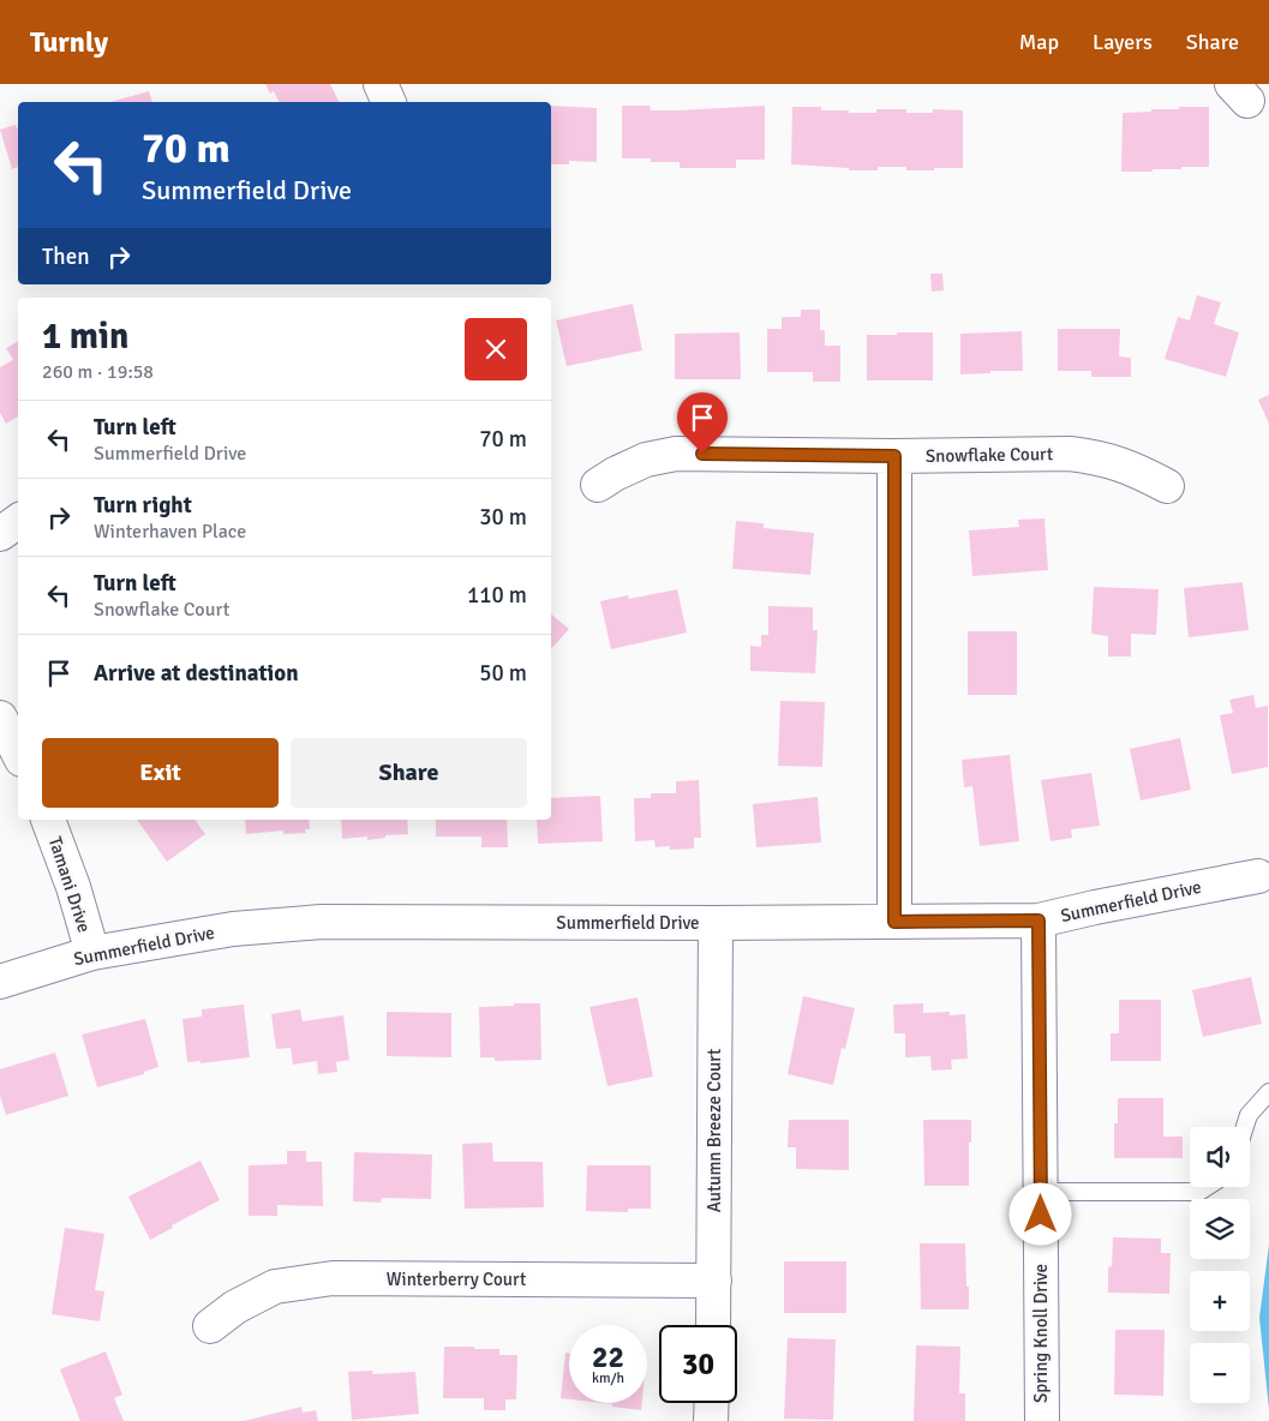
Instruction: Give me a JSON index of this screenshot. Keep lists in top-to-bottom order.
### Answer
{
  "streets": {
    "street": [
      "Snowflake Court",
      "Tamani Drive",
      "Summerfield Drive",
      "Autumn Breeze Court",
      "Winterberry Court",
      "Spring Knoll Drive"
    ]
  },
  "crossings": [
    ["Tamani Drive", "Summerfield Drive"],
    ["Summerfield Drive", "Autumn Breeze Court"],
    ["Summerfield Drive", "Spring Knoll Drive"],
    ["Autumn Breeze Court", "Winterberry Court"]
  ],
  "page": {
    "header": "Turnly",
    "nav": ["Map", "Layers", "Share"],
    "turn": ["70 m", "Summerfield Drive"],
    "then": "Then",
    "heading": ["1 min", "260 m · 19:58"],
    "list": [
      {
        "name": "Turn left",
        "note": "Summerfield Drive",
        "value": "70 m"
      },
      {
        "name": "Turn right",
        "note": "Winterhaven Place",
        "value": "30 m"
      },
      {
        "name": "Turn left",
        "note": "Snowflake Court",
        "value": "110 m"
      },
      {
        "name": "Arrive at destination",
        "value": "50 m"
      }
    ],
    "buttons": ["Exit", "Share"],
    "map_buttons": ["+", "−"],
    "speed": "22 km/h",
    "limit": "30"
  }
}
